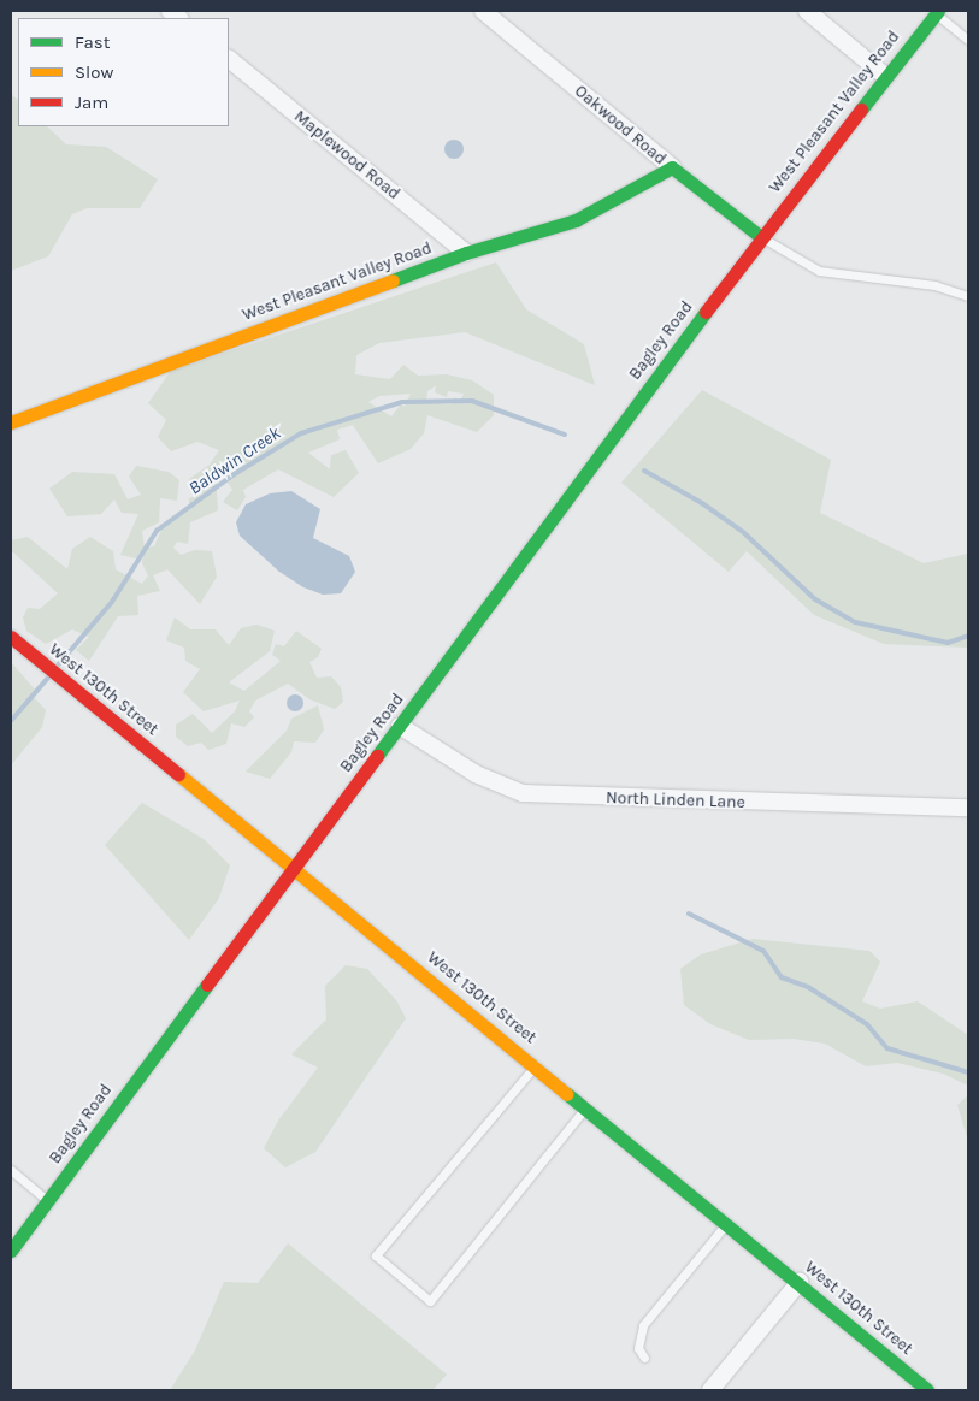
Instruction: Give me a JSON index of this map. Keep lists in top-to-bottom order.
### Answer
{
  "streets": {
    "main road": [
      "West Pleasant Valley Road",
      "Oakwood Road",
      "Bagley Road",
      "West 130th Street"
    ],
    "street": ["Maplewood Road", "North Linden Lane"]
  },
  "crossings": [
    ["West Pleasant Valley Road", "Oakwood Road"],
    ["West Pleasant Valley Road", "Maplewood Road"],
    ["West Pleasant Valley Road", "Bagley Road"],
    ["Oakwood Road", "Bagley Road"],
    ["Bagley Road", "West 130th Street"],
    ["Bagley Road", "North Linden Lane"]
  ],
  "water": ["Baldwin Creek"],
  "legend": ["Fast", "Slow", "Jam"]
}
